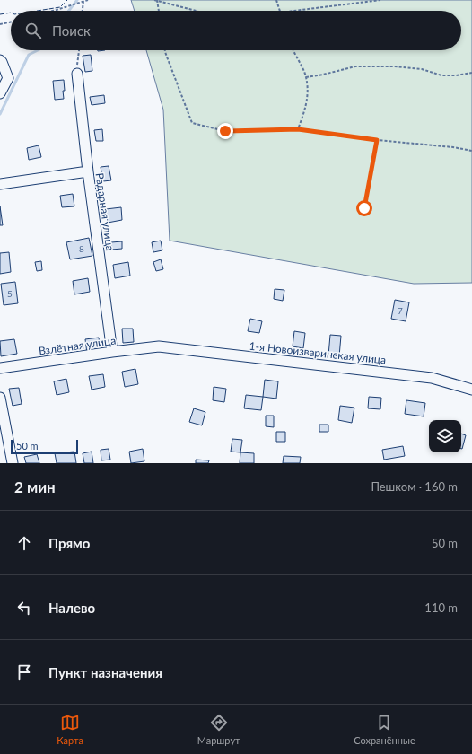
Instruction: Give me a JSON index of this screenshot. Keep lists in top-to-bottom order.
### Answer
{
  "streets": {
    "street": ["Радарная улица", "Взлётная улица", "1-я Новоизваринская улица"]
  },
  "crossings": [
    ["Радарная улица", "Взлётная улица"],
    ["Взлётная улица", "1-я Новоизваринская улица"]
  ],
  "house_numbers": ["8", "5", "7"],
  "scale_bar": "50 m",
  "page": {
    "search": "Поиск",
    "scale": "50 m",
    "heading": ["2 мин", "Пешком · 160 m"],
    "list": [
      ["Прямо", "50 m"],
      ["Налево", "110 m"],
      "Пункт назначения"
    ],
    "nav": ["Карта", "Маршрут", "Сохранённые"]
  }
}
